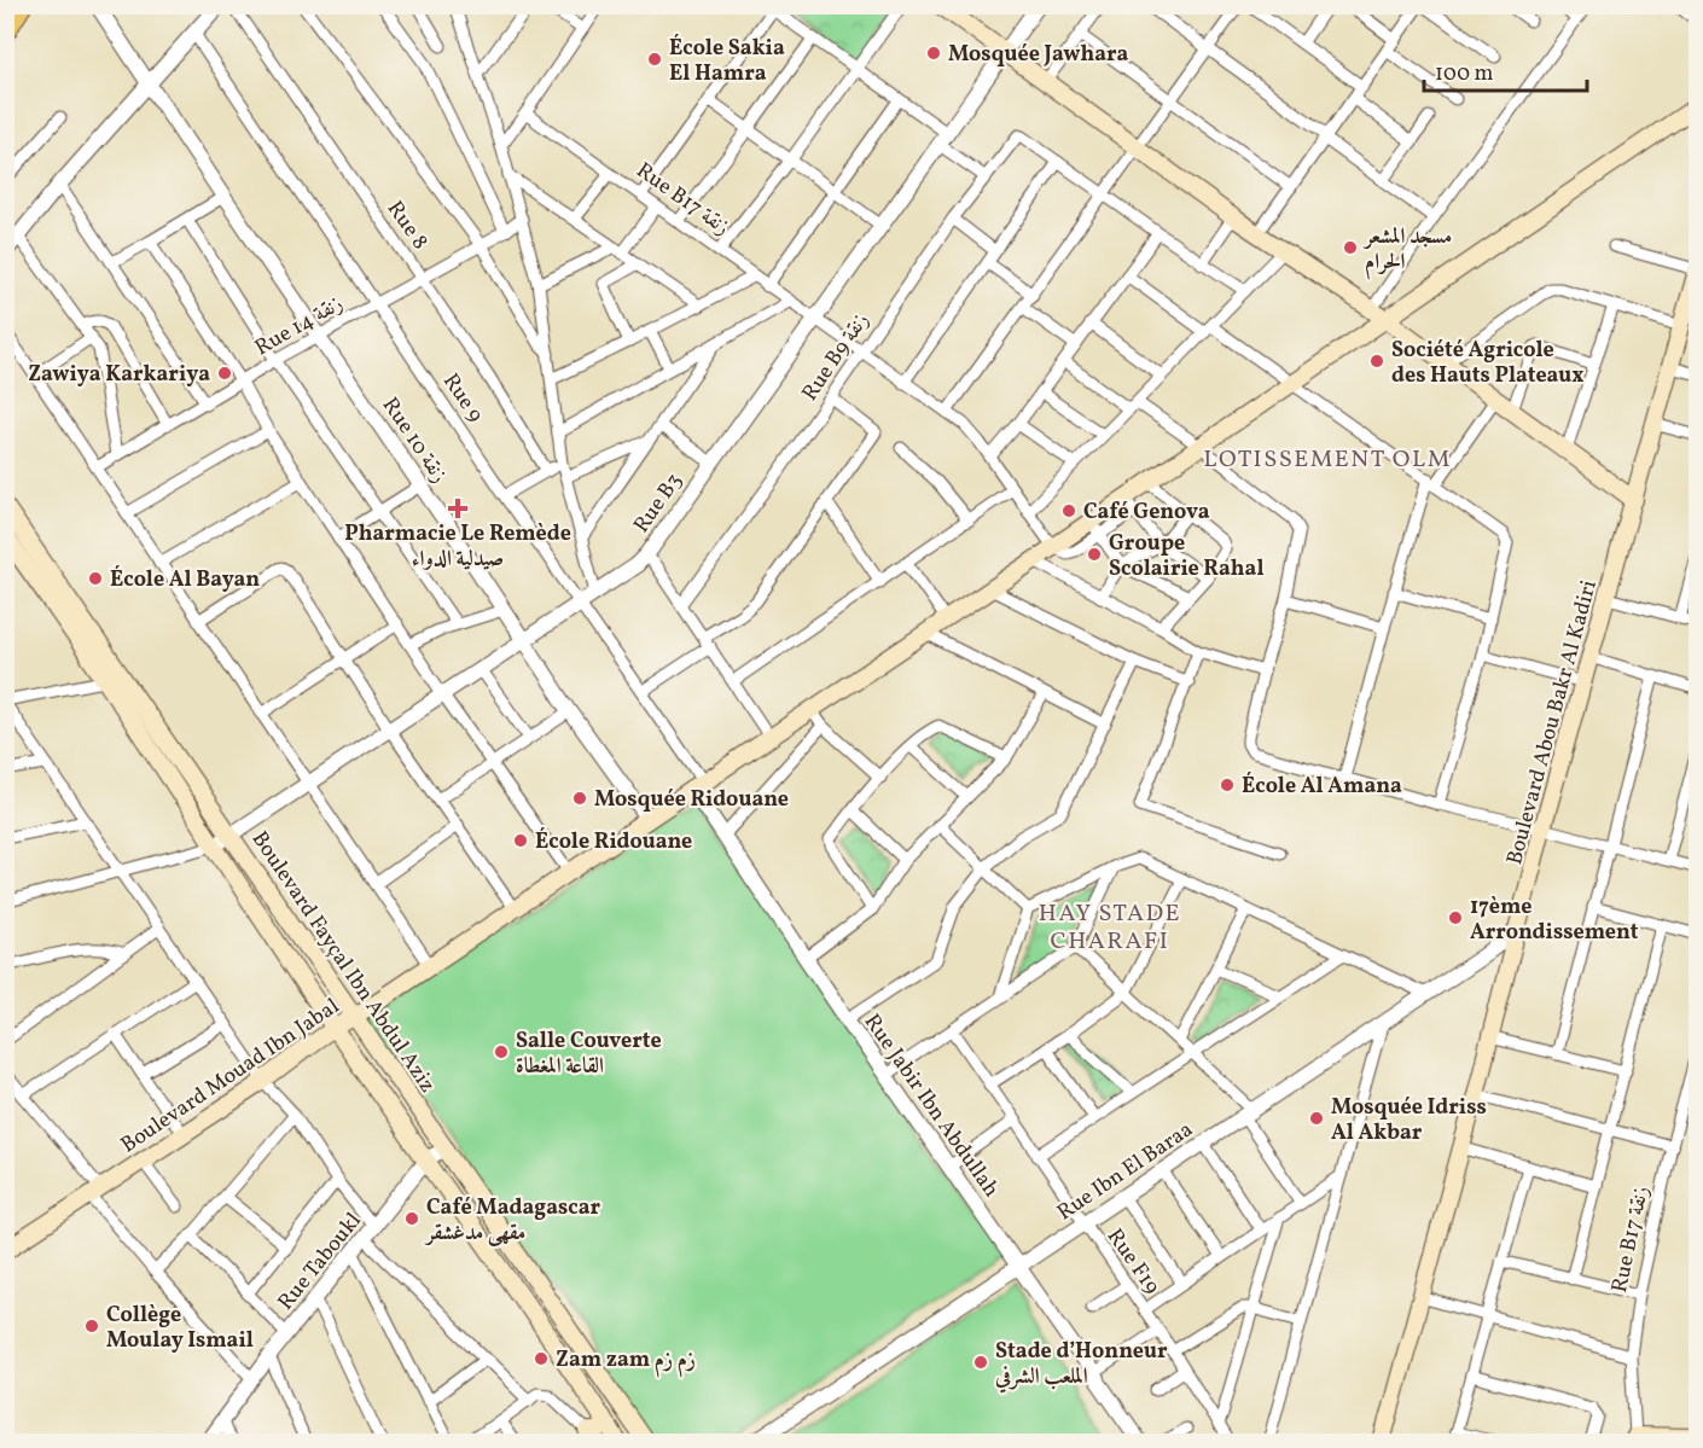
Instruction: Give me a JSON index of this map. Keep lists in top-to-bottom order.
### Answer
{
  "streets": {
    "main road": ["Boulevard Abou Bakr Al Kadiri", "Boulevard Fayçal Ibn Abdul Aziz", "Boulevard Mouad Ibn Jabal"],
    "street": [
      "Rue B17 زنقة",
      "Rue 8",
      "Rue 14 زنقة",
      "Rue B9 زنقة",
      "Rue 9",
      "Rue 10 زنقة",
      "Rue B3",
      "Rue Jabir Ibn Abdullah",
      "Rue Ibn El Baraa",
      "Rue Taboukl",
      "Rue F19"
    ]
  },
  "crossings": [
    ["Rue B17 زنقة", "Rue B9 زنقة"],
    ["Rue B17 زنقة", "Rue B3"],
    ["Rue B17 زنقة", "Boulevard Mouad Ibn Jabal"],
    ["Rue 8", "Rue 14 زنقة"],
    ["Rue 14 زنقة", "Rue 9"],
    ["Rue 14 زنقة", "Rue 10 زنقة"],
    ["Rue 9", "Rue B3"],
    ["Rue 9", "Boulevard Mouad Ibn Jabal"],
    ["Rue 9", "Rue Jabir Ibn Abdullah"],
    ["Rue 10 زنقة", "Rue B3"],
    ["Rue 10 زنقة", "Boulevard Mouad Ibn Jabal"],
    ["Rue B3", "Boulevard Fayçal Ibn Abdul Aziz"],
    ["Boulevard Abou Bakr Al Kadiri", "Rue Ibn El Baraa"],
    ["Boulevard Fayçal Ibn Abdul Aziz", "Boulevard Mouad Ibn Jabal"],
    ["Boulevard Fayçal Ibn Abdul Aziz", "Rue Taboukl"],
    ["Boulevard Mouad Ibn Jabal", "Rue Jabir Ibn Abdullah"],
    ["Rue Jabir Ibn Abdullah", "Rue Ibn El Baraa"],
    ["Rue Ibn El Baraa", "Rue F19"]
  ],
  "districts": ["LOTISSEMENT OLM", "HAY STADE CHARAFI"],
  "places": {
    "other": [
      "Mosquée Jawhara",
      "École Sakia El Hamra",
      "مسجد المشعر الحرام",
      "Société Agricole des Hauts Plateaux",
      "Zawiya Karkariya",
      "Café Genova",
      "Groupe Scolairie Rahal",
      "École Al Bayan",
      "École Al Amana",
      "Mosquée Ridouane",
      "École Ridouane",
      "17ème Arrondissement",
      "Salle Couverte القاعة المغطاة",
      "Mosquée Idriss Al Akbar",
      "Café Madagascar مقهى مدغشقر",
      "Collège Moulay Ismail",
      "Zam zam زم زم",
      "Stade d’Honneur الملعب الشرفي"
    ],
    "health": ["Pharmacie Le Remède صيدلية الدواء"]
  },
  "scale_bar": "100 m"
}
